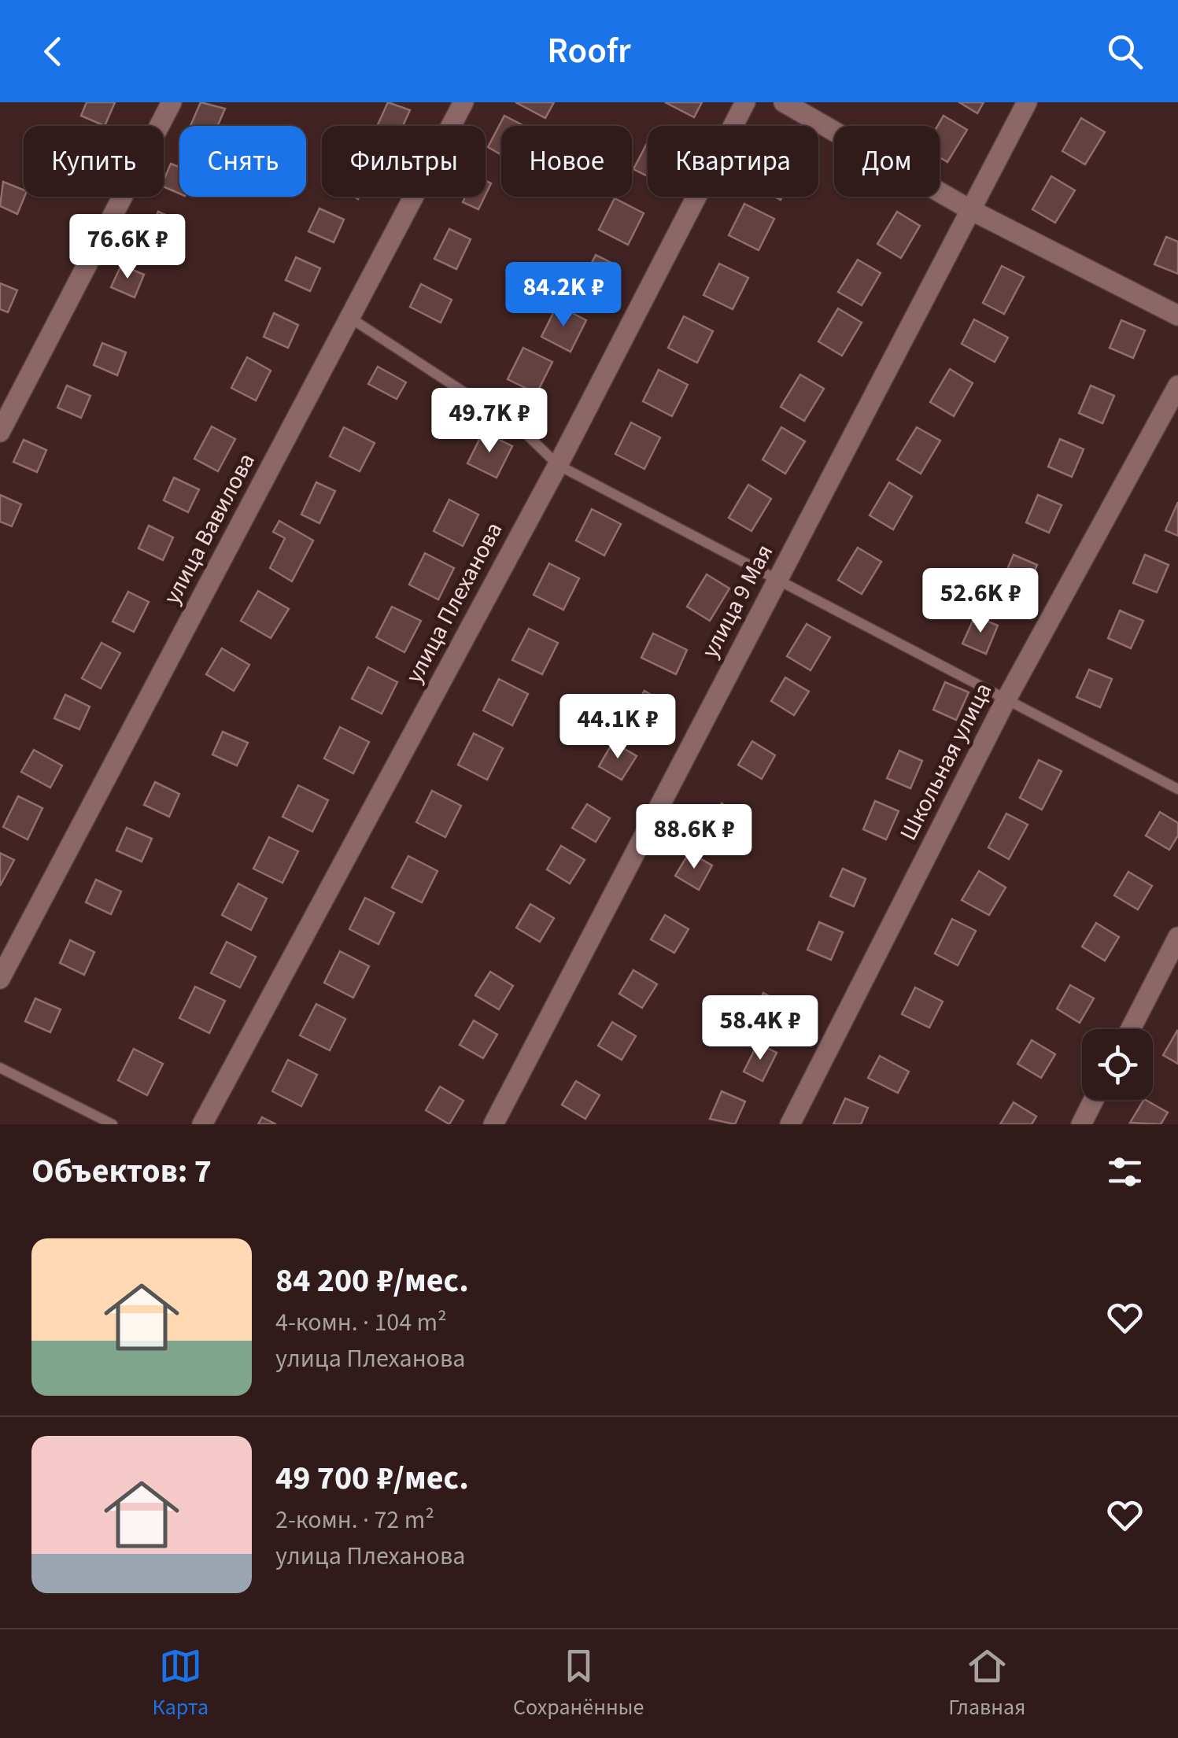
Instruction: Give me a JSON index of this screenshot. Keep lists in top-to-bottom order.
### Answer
{
  "streets": {
    "street": [
      "улица Вавилова",
      "улица 9 Мая",
      "улица Плеханова",
      "Школьная улица"
    ]
  },
  "page": {
    "header": "Roofr",
    "chip": [
      "Купить",
      "Снять",
      "Фильтры",
      "Новое",
      "Квартира",
      "Дом"
    ],
    "price": [
      "76.6K ₽",
      "84.2K ₽",
      "49.7K ₽",
      "52.6K ₽",
      "44.1K ₽",
      "88.6K ₽",
      "58.4K ₽"
    ],
    "heading": "Объектов: 7",
    "list": [
      {
        "name": "84 200 ₽/мес.",
        "note": "4-комн. · 104 m² · улица Плеханова"
      },
      {
        "name": "49 700 ₽/мес.",
        "note": "2-комн. · 72 m² · улица Плеханова"
      }
    ],
    "tabs": ["Карта", "Сохранённые", "Главная"]
  }
}
